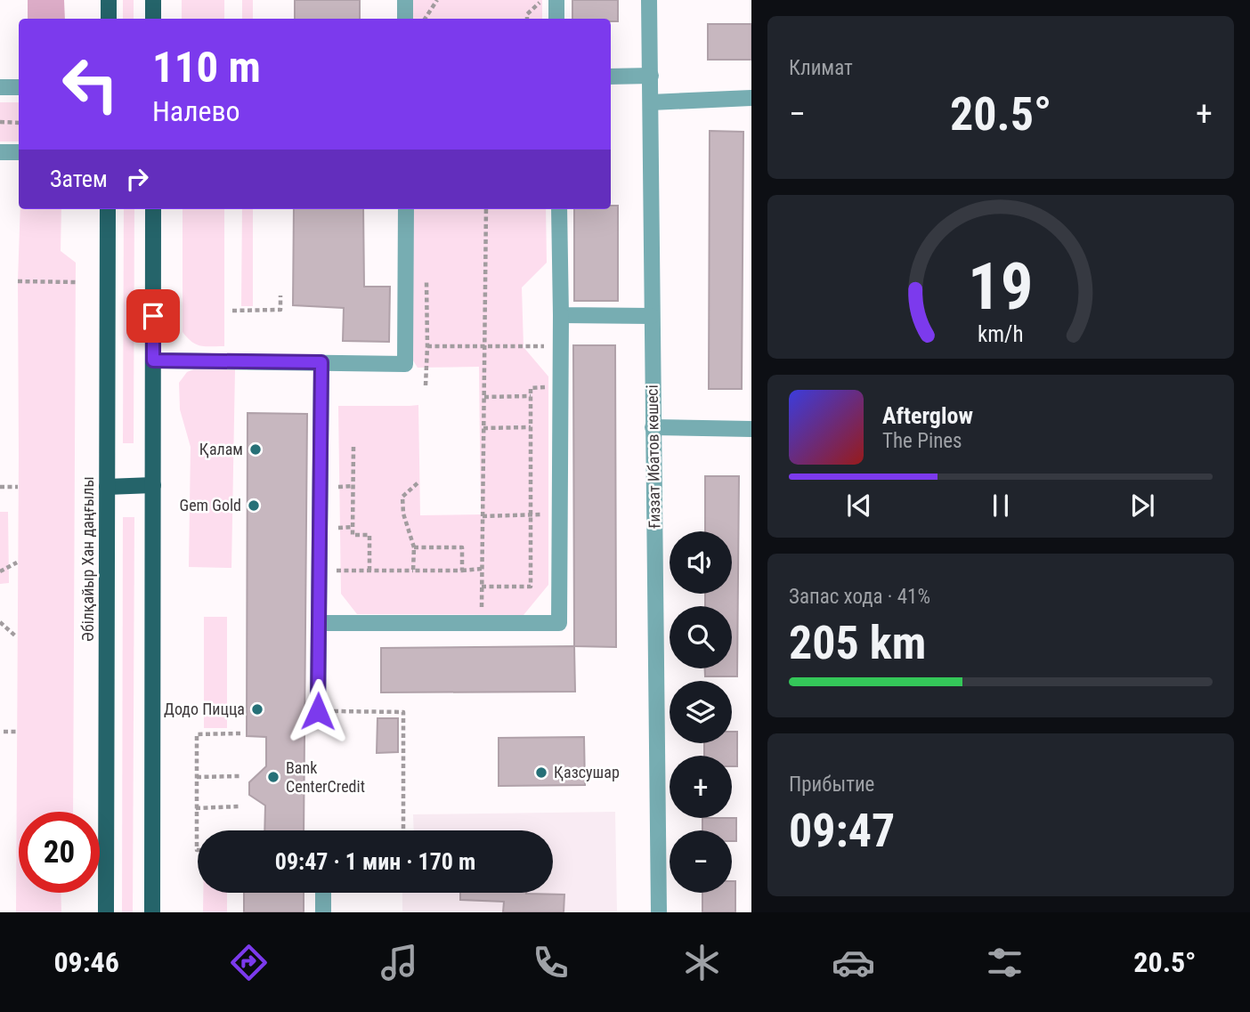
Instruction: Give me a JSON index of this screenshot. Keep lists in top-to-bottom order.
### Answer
{
  "streets": {
    "main road": ["Әбілқайыр Хан даңғылы"],
    "street": ["Ғиззат Ибатов көшесі"]
  },
  "places": [
    "Қалам",
    "Gem Gold",
    "Додо Пицца",
    "Қазсушар",
    "Bank CenterCredit"
  ],
  "page": {
    "tile": [
      "Климат",
      ["Запас хода · 41%", "205 km"],
      ["Прибытие", "09:47"]
    ],
    "turn": ["110 m", "Налево"],
    "heat": ["−", "20.5°", "+"],
    "then": "Затем",
    "song": ["Afterglow", "The Pines"],
    "map_buttons": ["+", "−"],
    "limit": "20",
    "trip": "09:47 · 1 мин · 170 m",
    "tabs": ["09:46", "20.5°"],
    "gauge": ["19", "km/h"]
  }
}
